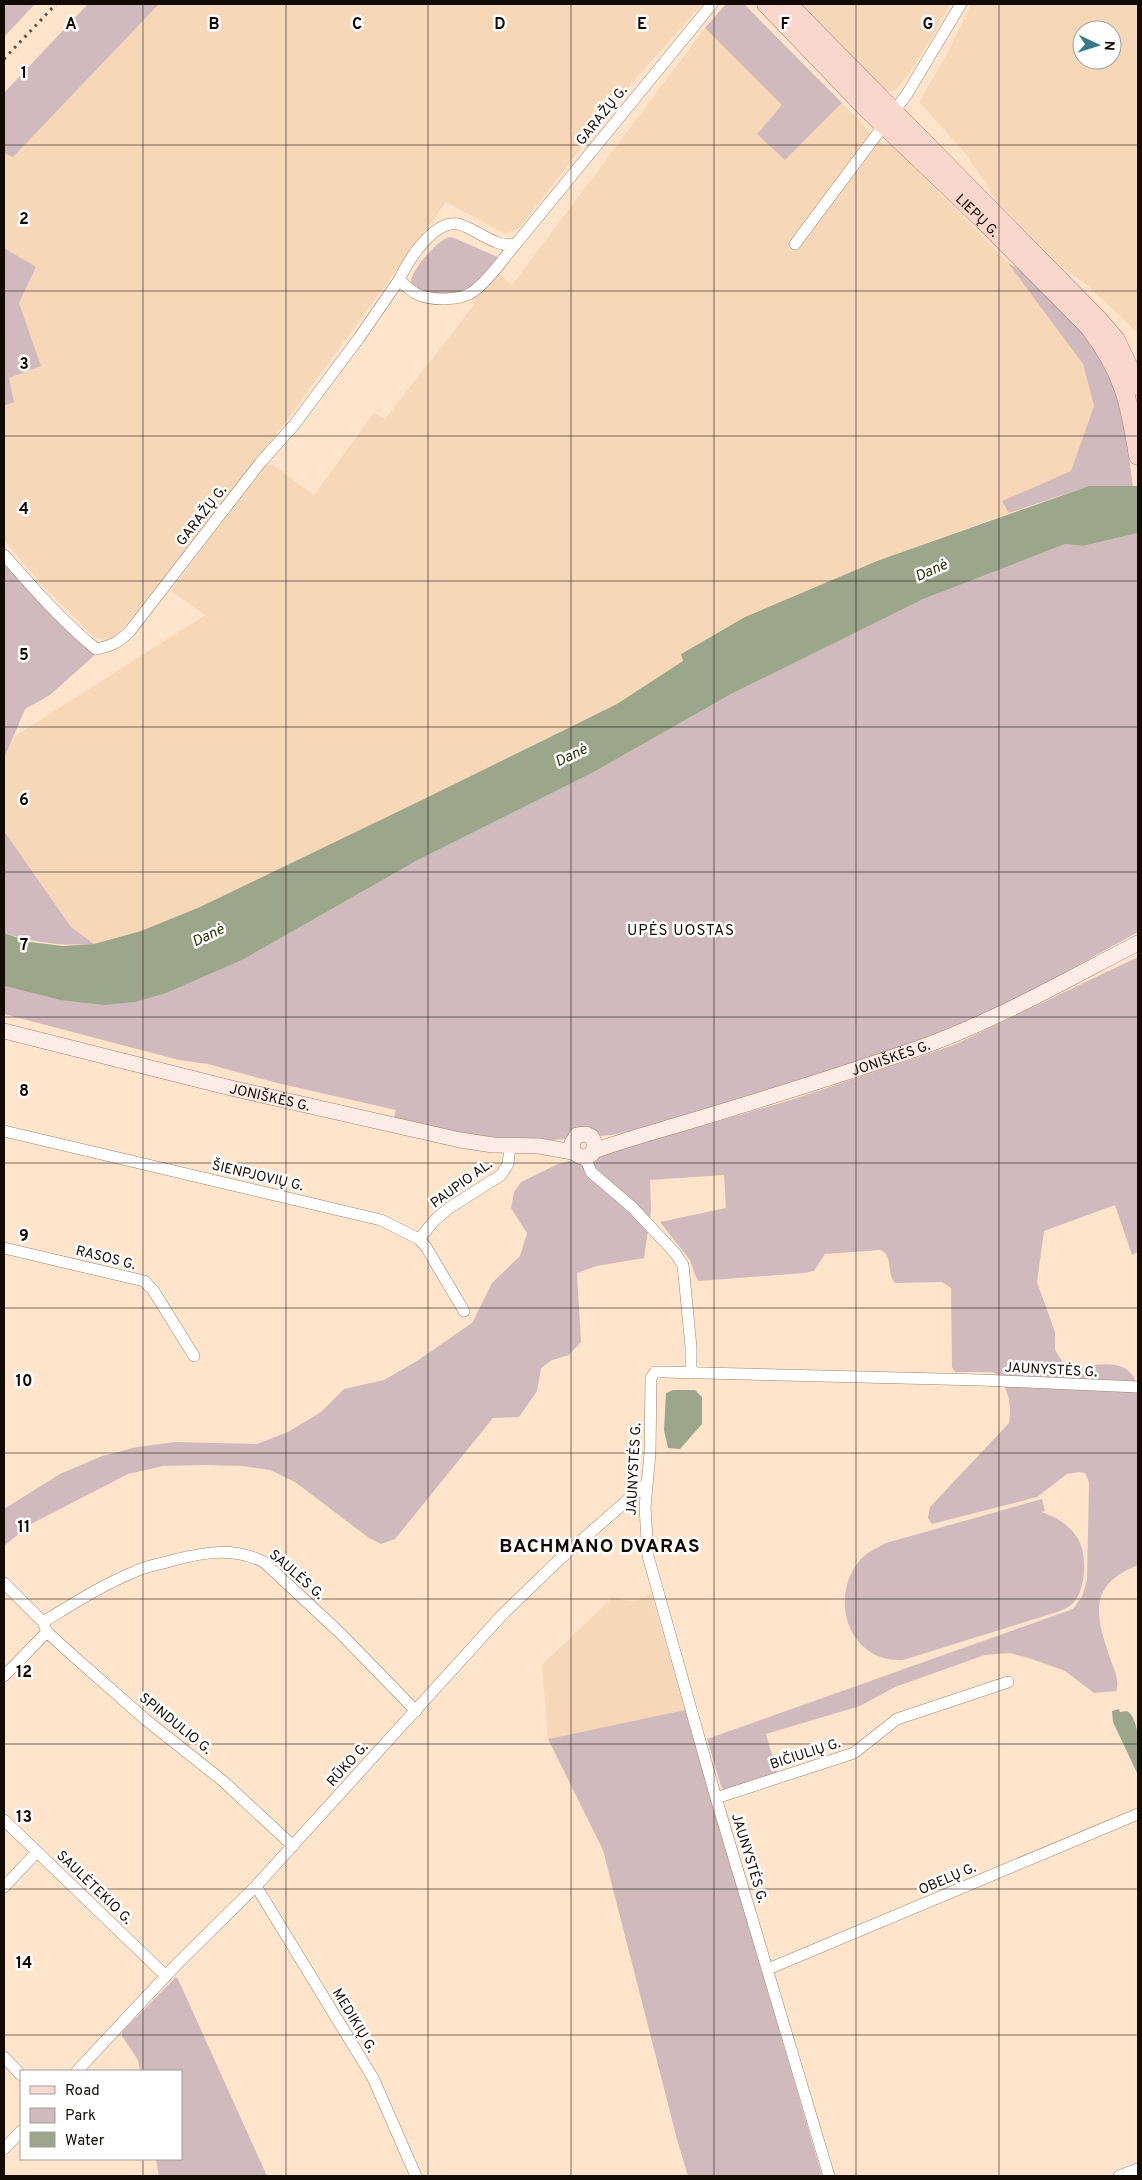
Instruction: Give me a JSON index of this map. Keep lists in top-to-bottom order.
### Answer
{
  "streets": {
    "main road": ["LIEPŲ G.", "JONIŠKĖS G."],
    "street": [
      "GARAŽŲ G.",
      "ŠIENPJOVIŲ G.",
      "PAUPIO AL.",
      "RASOS G.",
      "JAUNYSTĖS G.",
      "SAULĖS G.",
      "SPINDULIO G.",
      "BIČIULIŲ G.",
      "RŪKO G.",
      "OBELŲ G.",
      "SAULĖTEKIO G.",
      "MEDIKIŲ G."
    ]
  },
  "crossings": [
    ["JONIŠKĖS G.", "PAUPIO AL."],
    ["ŠIENPJOVIŲ G.", "PAUPIO AL."],
    ["JAUNYSTĖS G.", "BIČIULIŲ G."],
    ["JAUNYSTĖS G.", "RŪKO G."],
    ["JAUNYSTĖS G.", "OBELŲ G."],
    ["SAULĖS G.", "SPINDULIO G."],
    ["SAULĖS G.", "RŪKO G."],
    ["SPINDULIO G.", "RŪKO G."],
    ["RŪKO G.", "SAULĖTEKIO G."],
    ["RŪKO G.", "MEDIKIŲ G."]
  ],
  "districts": ["UPĖS UOSTAS", "BACHMANO DVARAS"],
  "water": ["Danė"],
  "legend": ["Road", "Park", "Water"],
  "north": "right",
  "grid": {
    "columns": [
      "A",
      "B",
      "C",
      "D",
      "E",
      "F",
      "G"
    ],
    "rows": [
      "1",
      "2",
      "3",
      "4",
      "5",
      "6",
      "7",
      "8",
      "9",
      "10",
      "11",
      "12",
      "13",
      "14"
    ]
  }
}
